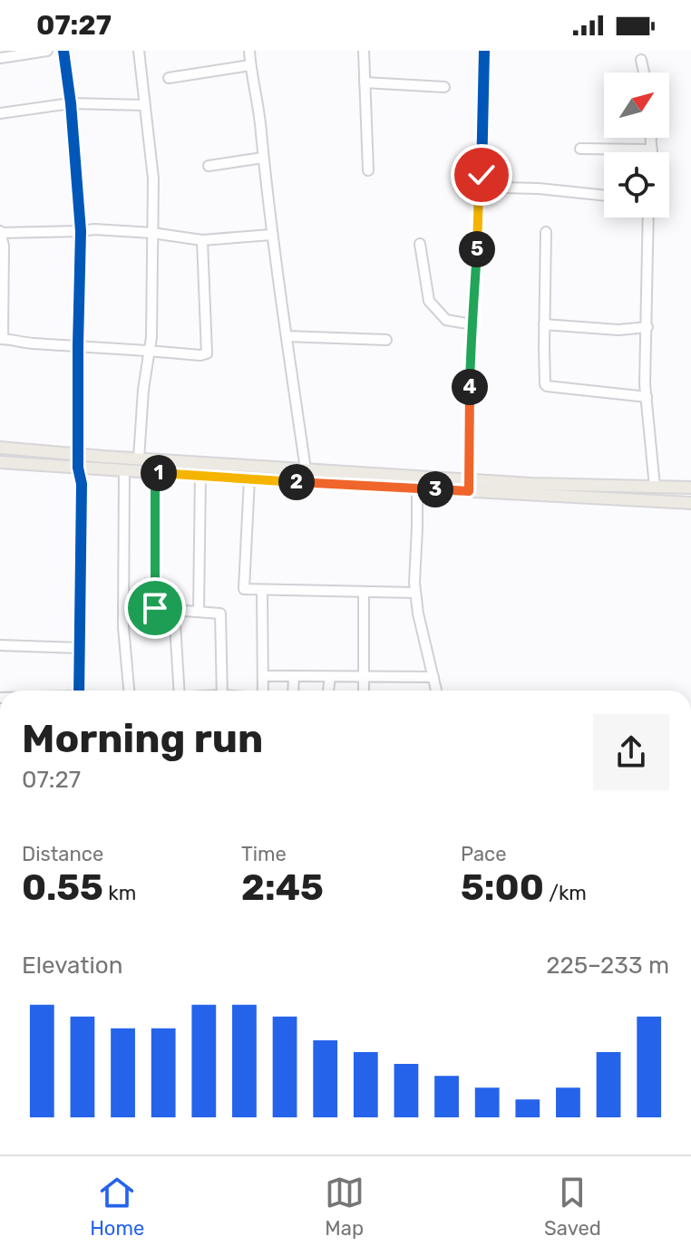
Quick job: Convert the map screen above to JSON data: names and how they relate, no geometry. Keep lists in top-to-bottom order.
{
  "north": "top right",
  "page": {
    "status": "07:27",
    "pins": [
      "5",
      "4",
      "1",
      "2",
      "3"
    ],
    "heading": ["Morning run", "07:27"],
    "stats": [
      ["Distance", "0.55 km"],
      ["Time", "2:45"],
      ["Pace", "5:00 /km"]
    ],
    "chart": ["Elevation", "225–233 m"],
    "tabs": ["Home", "Map", "Saved"]
  }
}
